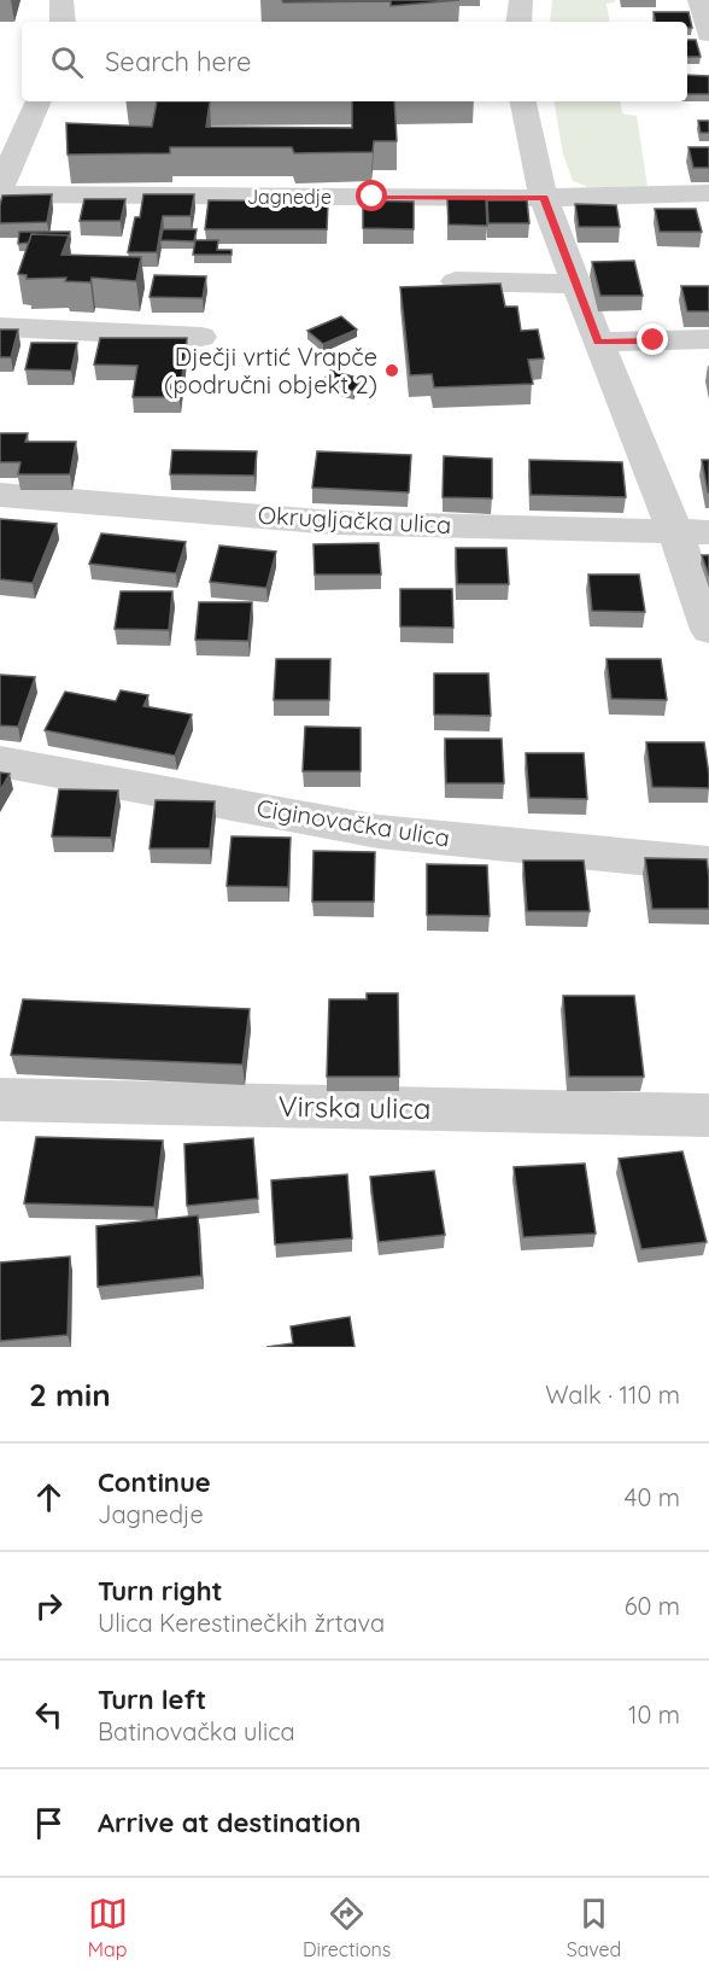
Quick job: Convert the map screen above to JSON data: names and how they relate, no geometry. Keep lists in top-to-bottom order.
{
  "streets": {
    "street": [
      "Jagnedje",
      "Okrugljačka ulica",
      "Ciginovačka ulica",
      "Virska ulica"
    ]
  },
  "places": ["Dječji vrtić Vrapče (područni objekt 2)"],
  "page": {
    "search": "Search here",
    "heading": ["2 min", "Walk · 110 m"],
    "list": [
      ["Continue", "Jagnedje", "40 m"],
      ["Turn right", "Ulica Kerestinečkih žrtava", "60 m"],
      ["Turn left", "Batinovačka ulica", "10 m"],
      "Arrive at destination"
    ],
    "nav": ["Map", "Directions", "Saved"]
  }
}
